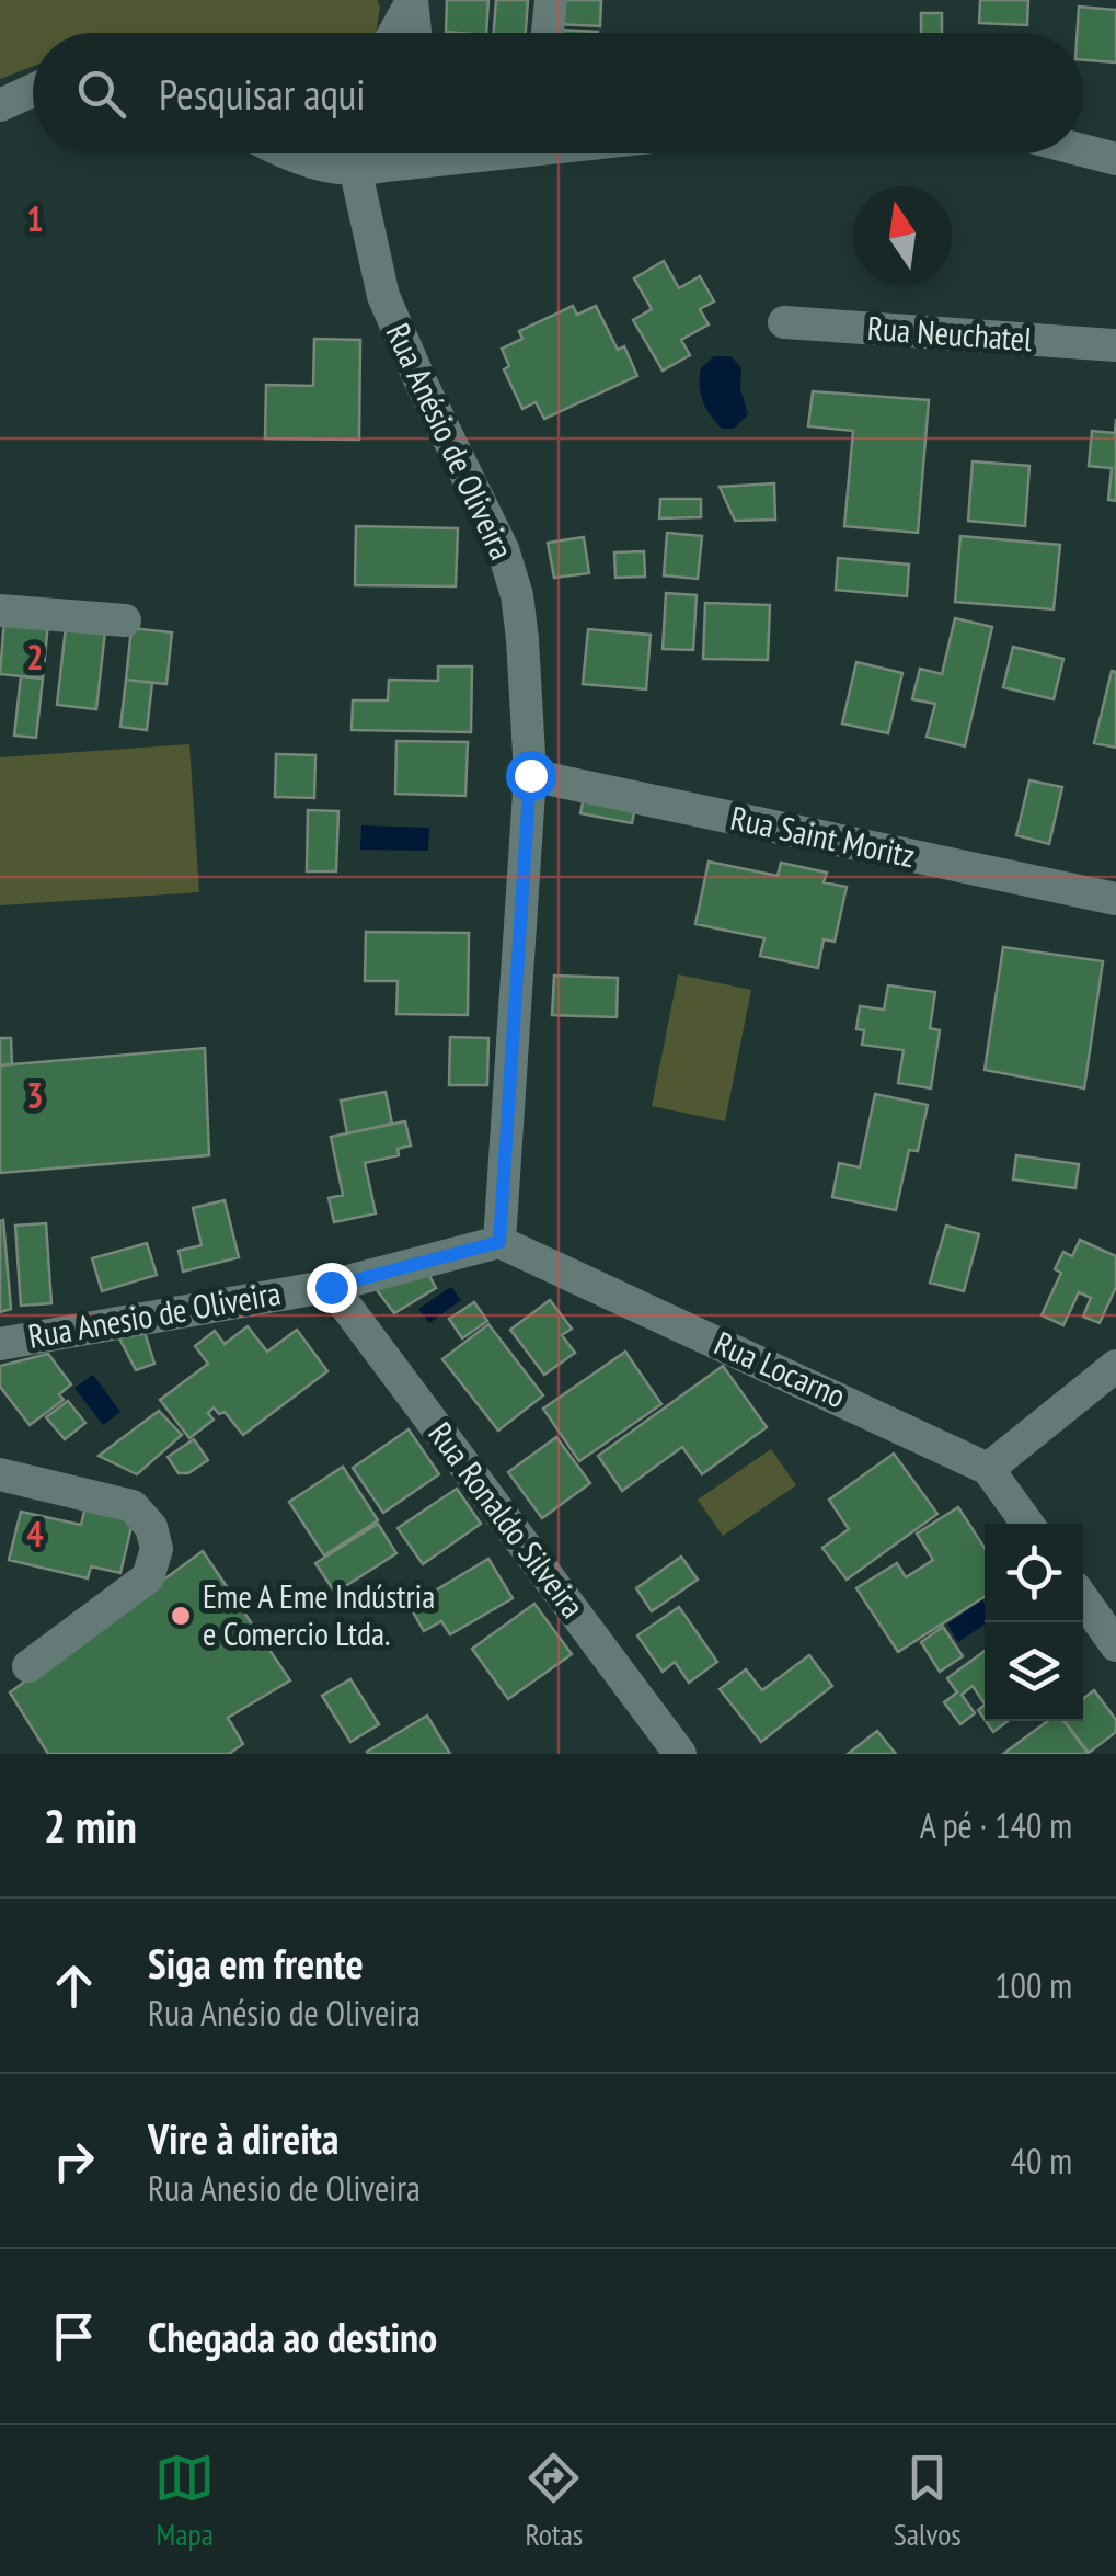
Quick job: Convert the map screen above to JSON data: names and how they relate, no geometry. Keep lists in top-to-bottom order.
{
  "streets": {
    "street": [
      "Rua Neuchatel",
      "Rua Anésio de Oliveira",
      "Rua Saint Moritz",
      "Rua Anesio de Oliveira",
      "Rua Locarno",
      "Rua Ronaldo Silveira"
    ]
  },
  "crossings": [
    ["Rua Anésio de Oliveira", "Rua Saint Moritz"],
    ["Rua Anésio de Oliveira", "Rua Anesio de Oliveira"],
    ["Rua Anésio de Oliveira", "Rua Locarno"],
    ["Rua Anesio de Oliveira", "Rua Locarno"],
    ["Rua Anesio de Oliveira", "Rua Ronaldo Silveira"]
  ],
  "places": ["Eme A Eme Indústria e Comercio Ltda."],
  "north": "top",
  "page": {
    "search": "Pesquisar aqui",
    "heading": ["2 min", "A pé · 140 m"],
    "list": [
      ["Siga em frente", "Rua Anésio de Oliveira", "100 m"],
      ["Vire à direita", "Rua Anesio de Oliveira", "40 m"],
      "Chegada ao destino"
    ],
    "nav": ["Mapa", "Rotas", "Salvos"]
  },
  "grid": {
    "rows": [
      "1",
      "2",
      "3",
      "4"
    ]
  }
}
